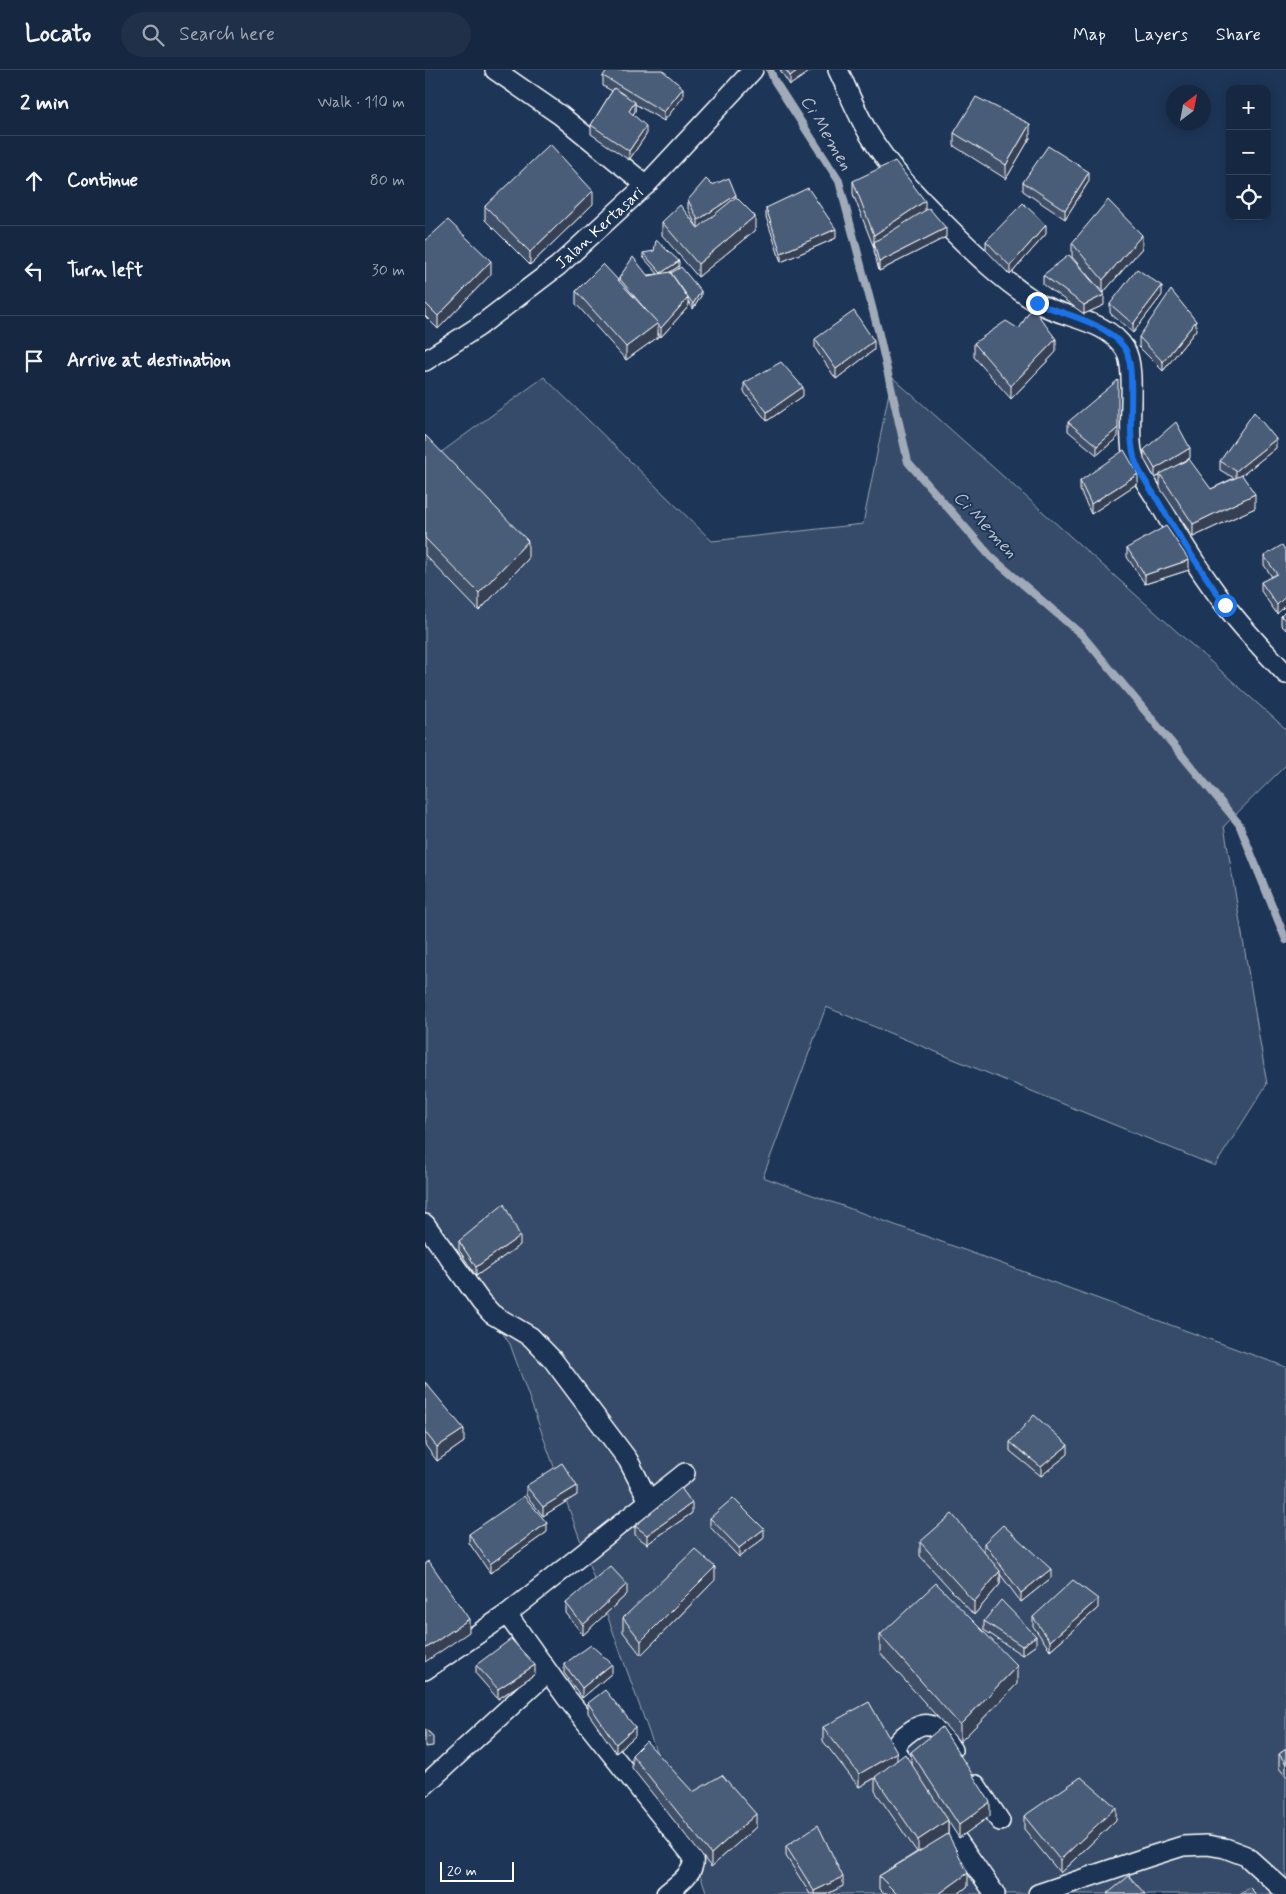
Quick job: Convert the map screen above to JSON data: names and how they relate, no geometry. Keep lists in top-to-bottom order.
{
  "streets": {
    "street": ["Jalan Kertasari"]
  },
  "water": ["Ci Memen"],
  "scale_bar": "20 m",
  "north": "top right",
  "page": {
    "header": "Locato",
    "search": "Search here",
    "nav": ["Map", "Layers", "Share"],
    "heading": ["2 min", "Walk · 110 m"],
    "map_buttons": ["+", "−"],
    "list": [
      ["Continue", "80 m"],
      ["Turn left", "30 m"],
      "Arrive at destination"
    ],
    "scale": "20 m"
  }
}
